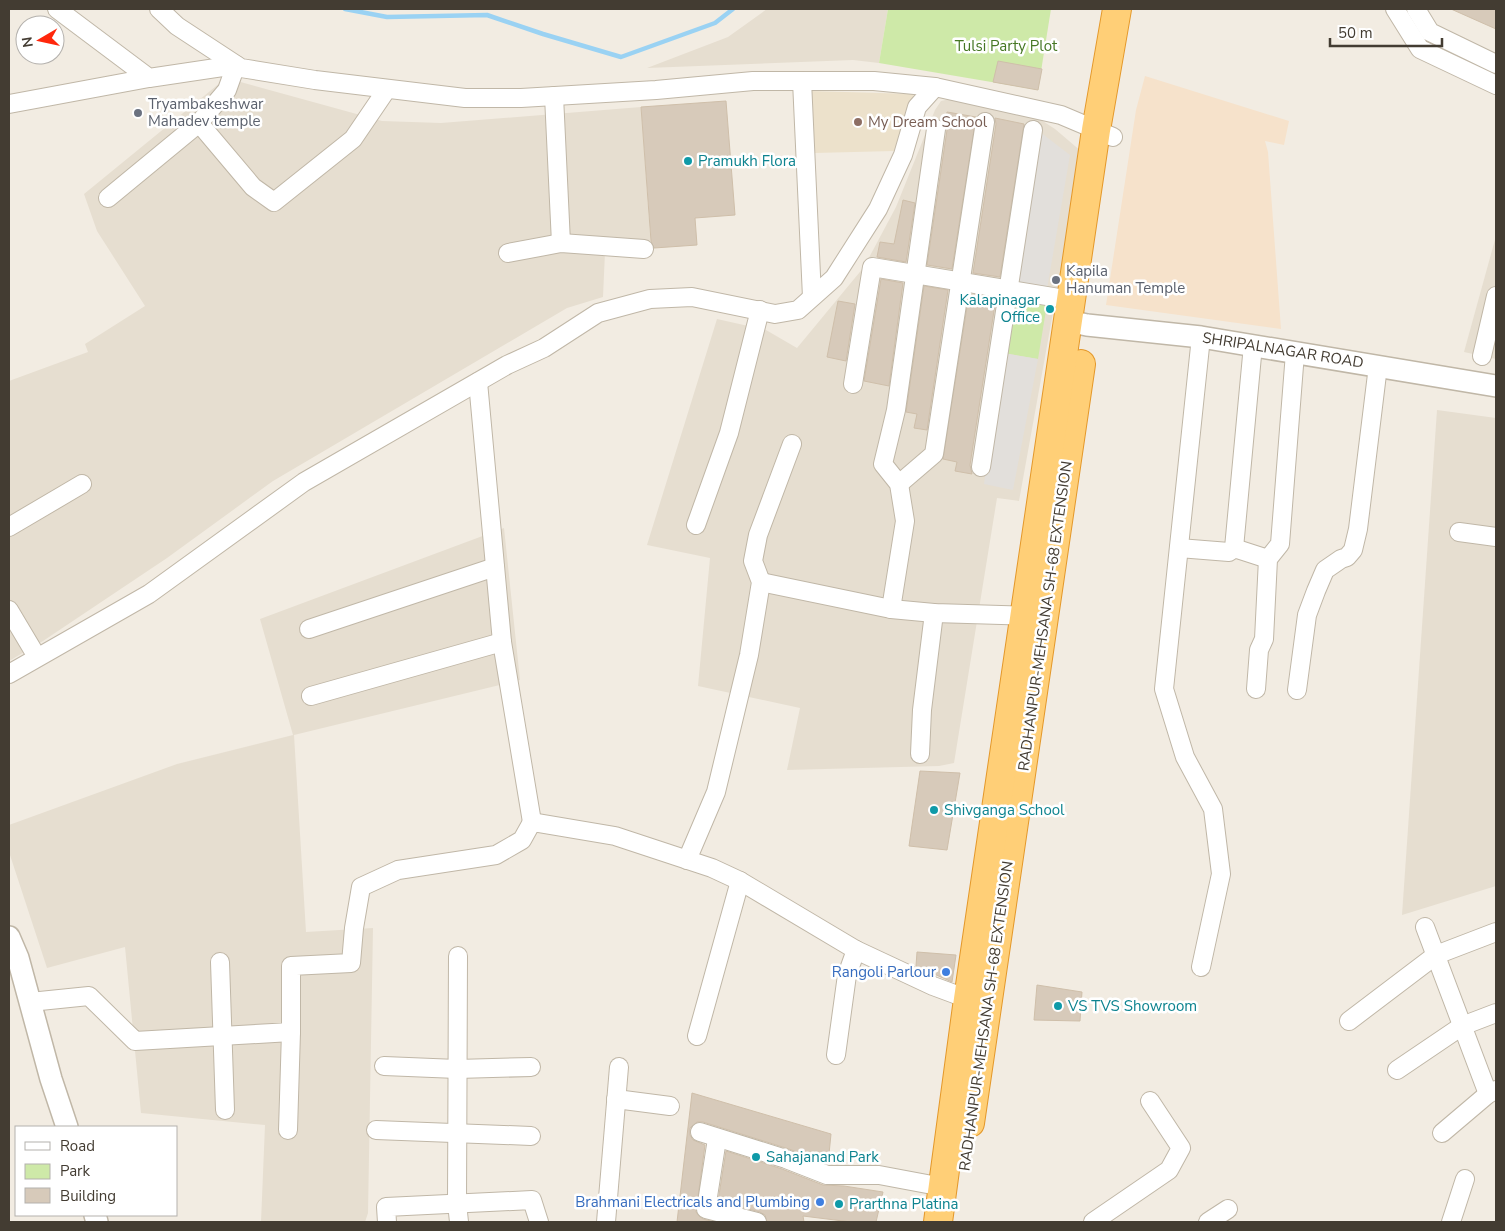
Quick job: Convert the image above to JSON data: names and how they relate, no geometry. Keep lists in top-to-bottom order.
{
  "streets": {
    "highway": ["RADHANPUR-MEHSANA SH-68 EXTENSION"],
    "street": ["SHRIPALNAGAR ROAD"]
  },
  "crossings": [
    ["SHRIPALNAGAR ROAD", "RADHANPUR-MEHSANA SH-68 EXTENSION"]
  ],
  "parks": ["Tulsi Party Plot"],
  "places": [
    "Tryambakeshwar Mahadev temple",
    "My Dream School",
    "Pramukh Flora",
    "Kapila Hanuman Temple",
    "Kalapinagar Office",
    "Shivganga School",
    "Rangoli Parlour",
    "VS TVS Showroom",
    "Sahajanand Park",
    "Brahmani Electricals and Plumbing",
    "Prarthna Platina"
  ],
  "legend": ["Road", "Park", "Building"],
  "scale_bar": "50 m",
  "north": "left"
}
